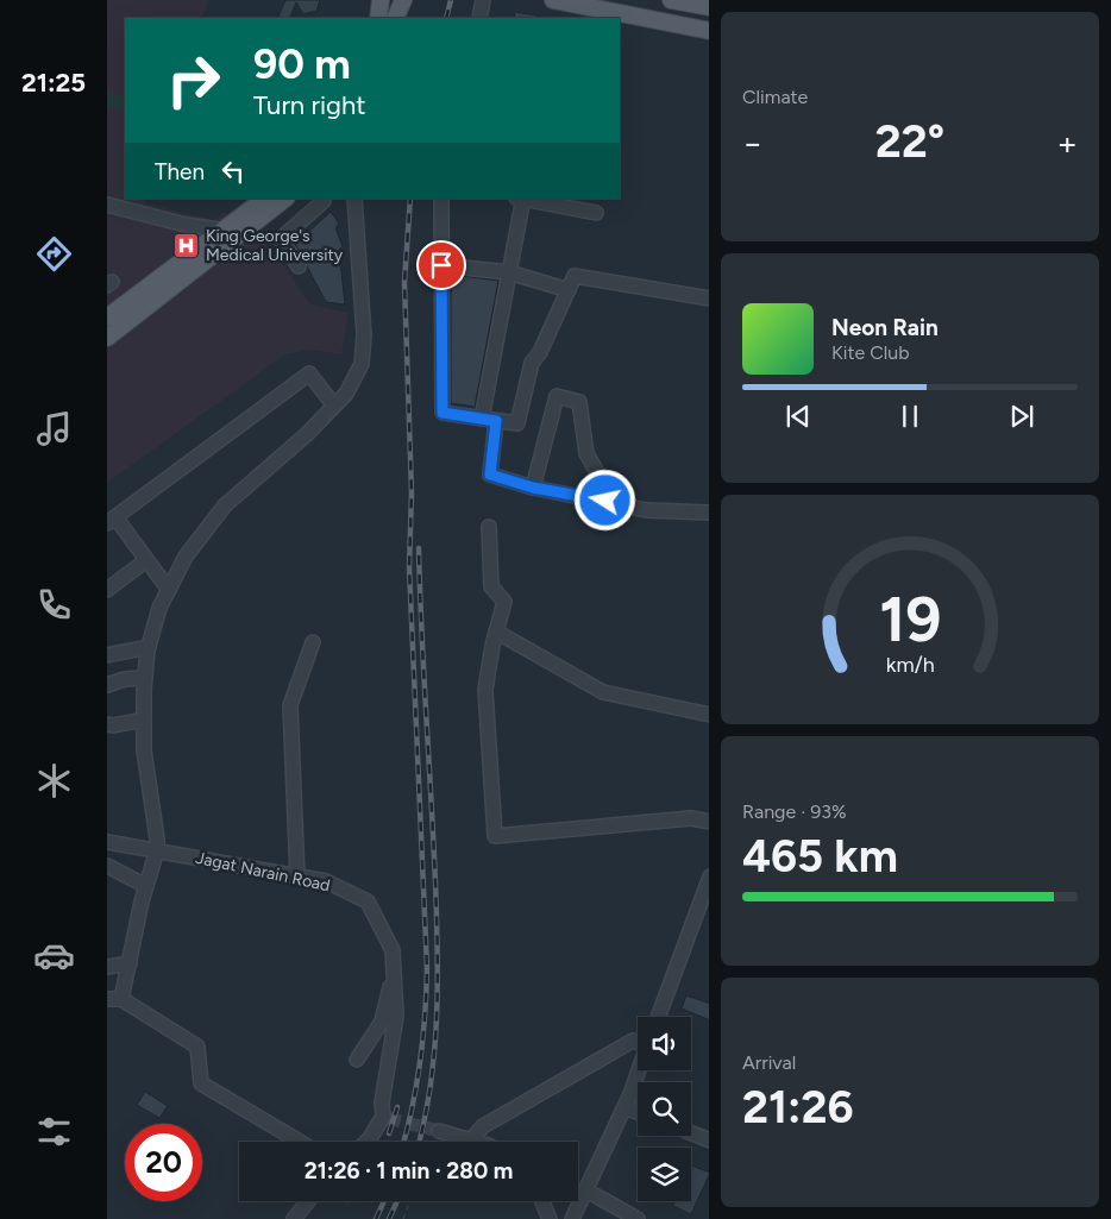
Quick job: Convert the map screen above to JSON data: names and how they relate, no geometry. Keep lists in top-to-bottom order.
{
  "streets": {
    "street": ["Jagat Narain Road"]
  },
  "places": {
    "hospital": ["King George's Medical University"]
  },
  "page": {
    "tabs": "21:25",
    "tile": [
      "Climate",
      ["Range · 93%", "465 km"],
      ["Arrival", "21:26"]
    ],
    "turn": ["90 m", "Turn right"],
    "heat": ["−", "22°", "+"],
    "then": "Then",
    "song": ["Neon Rain", "Kite Club"],
    "limit": "20",
    "trip": "21:26 · 1 min · 280 m",
    "gauge": ["19", "km/h"]
  }
}
